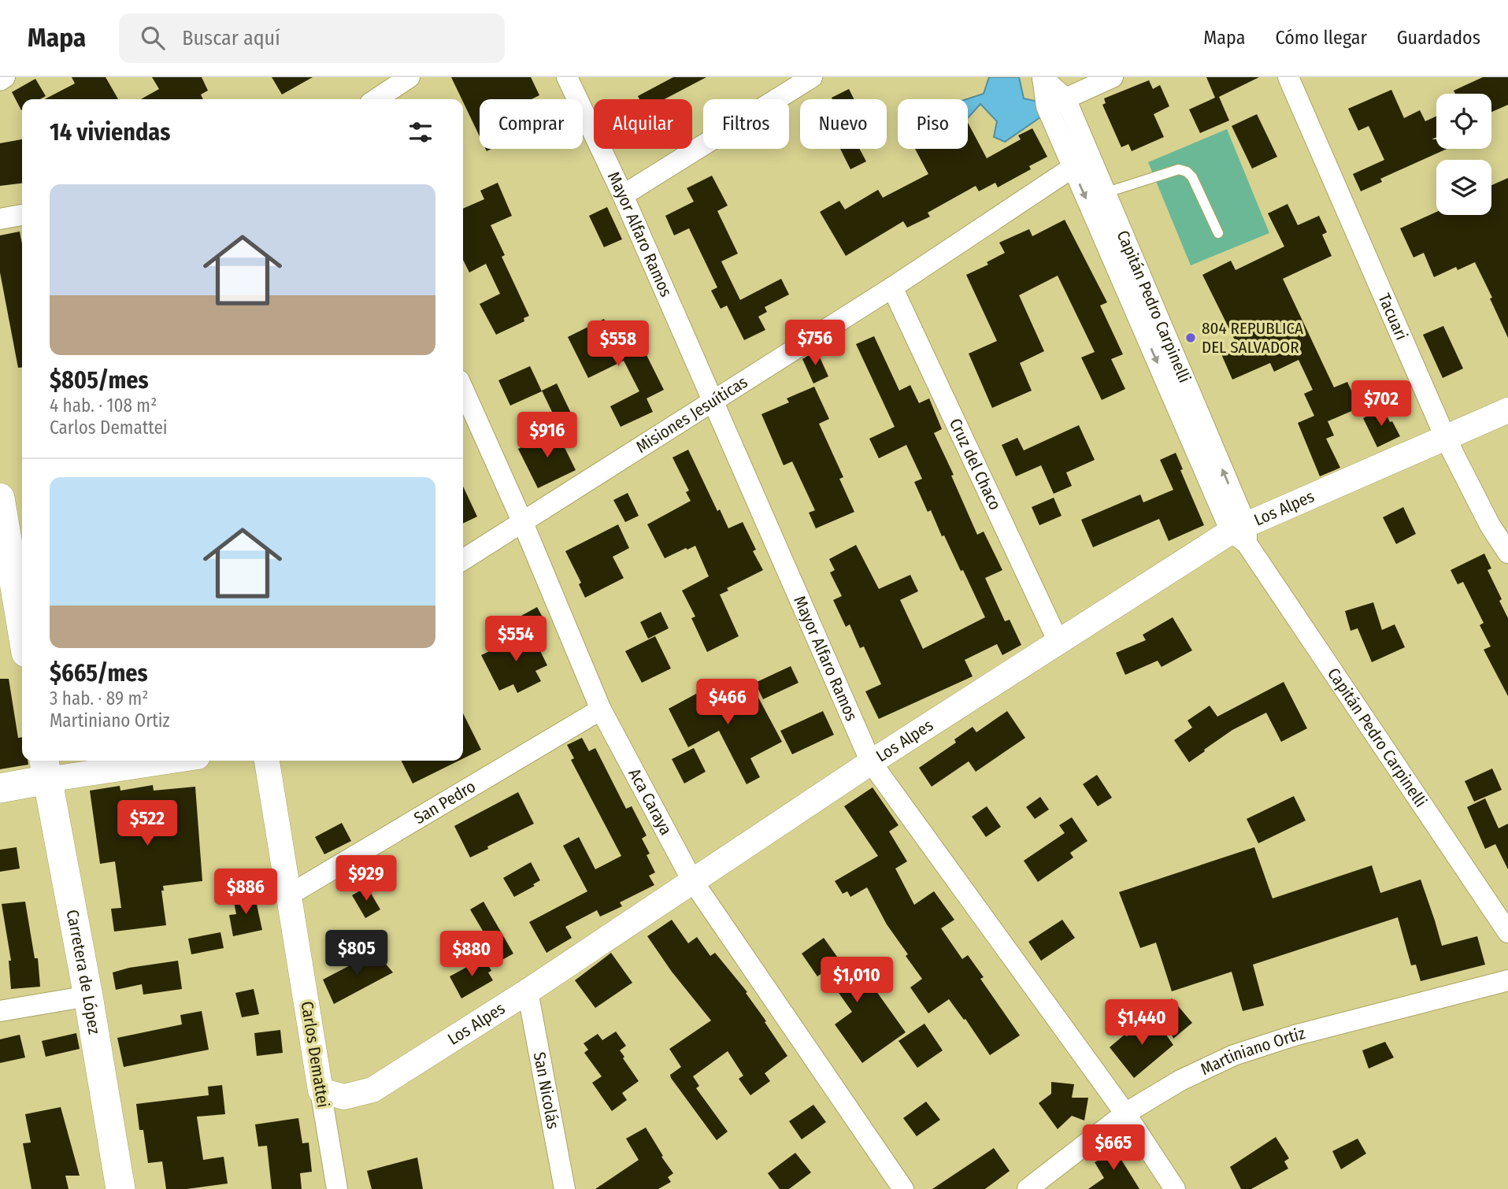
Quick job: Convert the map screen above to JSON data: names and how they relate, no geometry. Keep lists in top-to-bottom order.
{
  "streets": {
    "main road": ["Carretera de López"],
    "street": [
      "Mayor Alfaro Ramos",
      "Capitán Pedro Carpinelli",
      "Tacuari",
      "Misiones Jesuíticas",
      "Cruz del Chaco",
      "Los Alpes",
      "San Pedro",
      "Aca Caraya",
      "Martiniano Ortiz",
      "Carlos Demattei",
      "San Nicolás"
    ]
  },
  "crossings": [
    ["Mayor Alfaro Ramos", "Misiones Jesuíticas"],
    ["Mayor Alfaro Ramos", "Los Alpes"],
    ["Mayor Alfaro Ramos", "Martiniano Ortiz"],
    ["Capitán Pedro Carpinelli", "Misiones Jesuíticas"],
    ["Capitán Pedro Carpinelli", "Los Alpes"],
    ["Tacuari", "Los Alpes"],
    ["Misiones Jesuíticas", "Cruz del Chaco"],
    ["Misiones Jesuíticas", "Aca Caraya"],
    ["Cruz del Chaco", "Los Alpes"],
    ["Los Alpes", "Aca Caraya"],
    ["Los Alpes", "Carlos Demattei"],
    ["Los Alpes", "San Nicolás"],
    ["San Pedro", "Aca Caraya"],
    ["San Pedro", "Carlos Demattei"]
  ],
  "places": ["804 REPUBLICA DEL SALVADOR"],
  "page": {
    "header": "Mapa",
    "search": "Buscar aquí",
    "nav": ["Mapa", "Cómo llegar", "Guardados"],
    "chip": [
      "Comprar",
      "Alquilar",
      "Filtros",
      "Nuevo",
      "Piso"
    ],
    "heading": "14 viviendas",
    "list": [
      {
        "name": "$805/mes",
        "note": "4 hab. · 108 m² · Carlos Demattei"
      },
      {
        "name": "$665/mes",
        "note": "3 hab. · 89 m² · Martiniano Ortiz"
      }
    ],
    "price": [
      "$756",
      "$558",
      "$702",
      "$916",
      "$554",
      "$466",
      "$522",
      "$929",
      "$886",
      "$805",
      "$880",
      "$1,010",
      "$1,440",
      "$665"
    ]
  }
}
